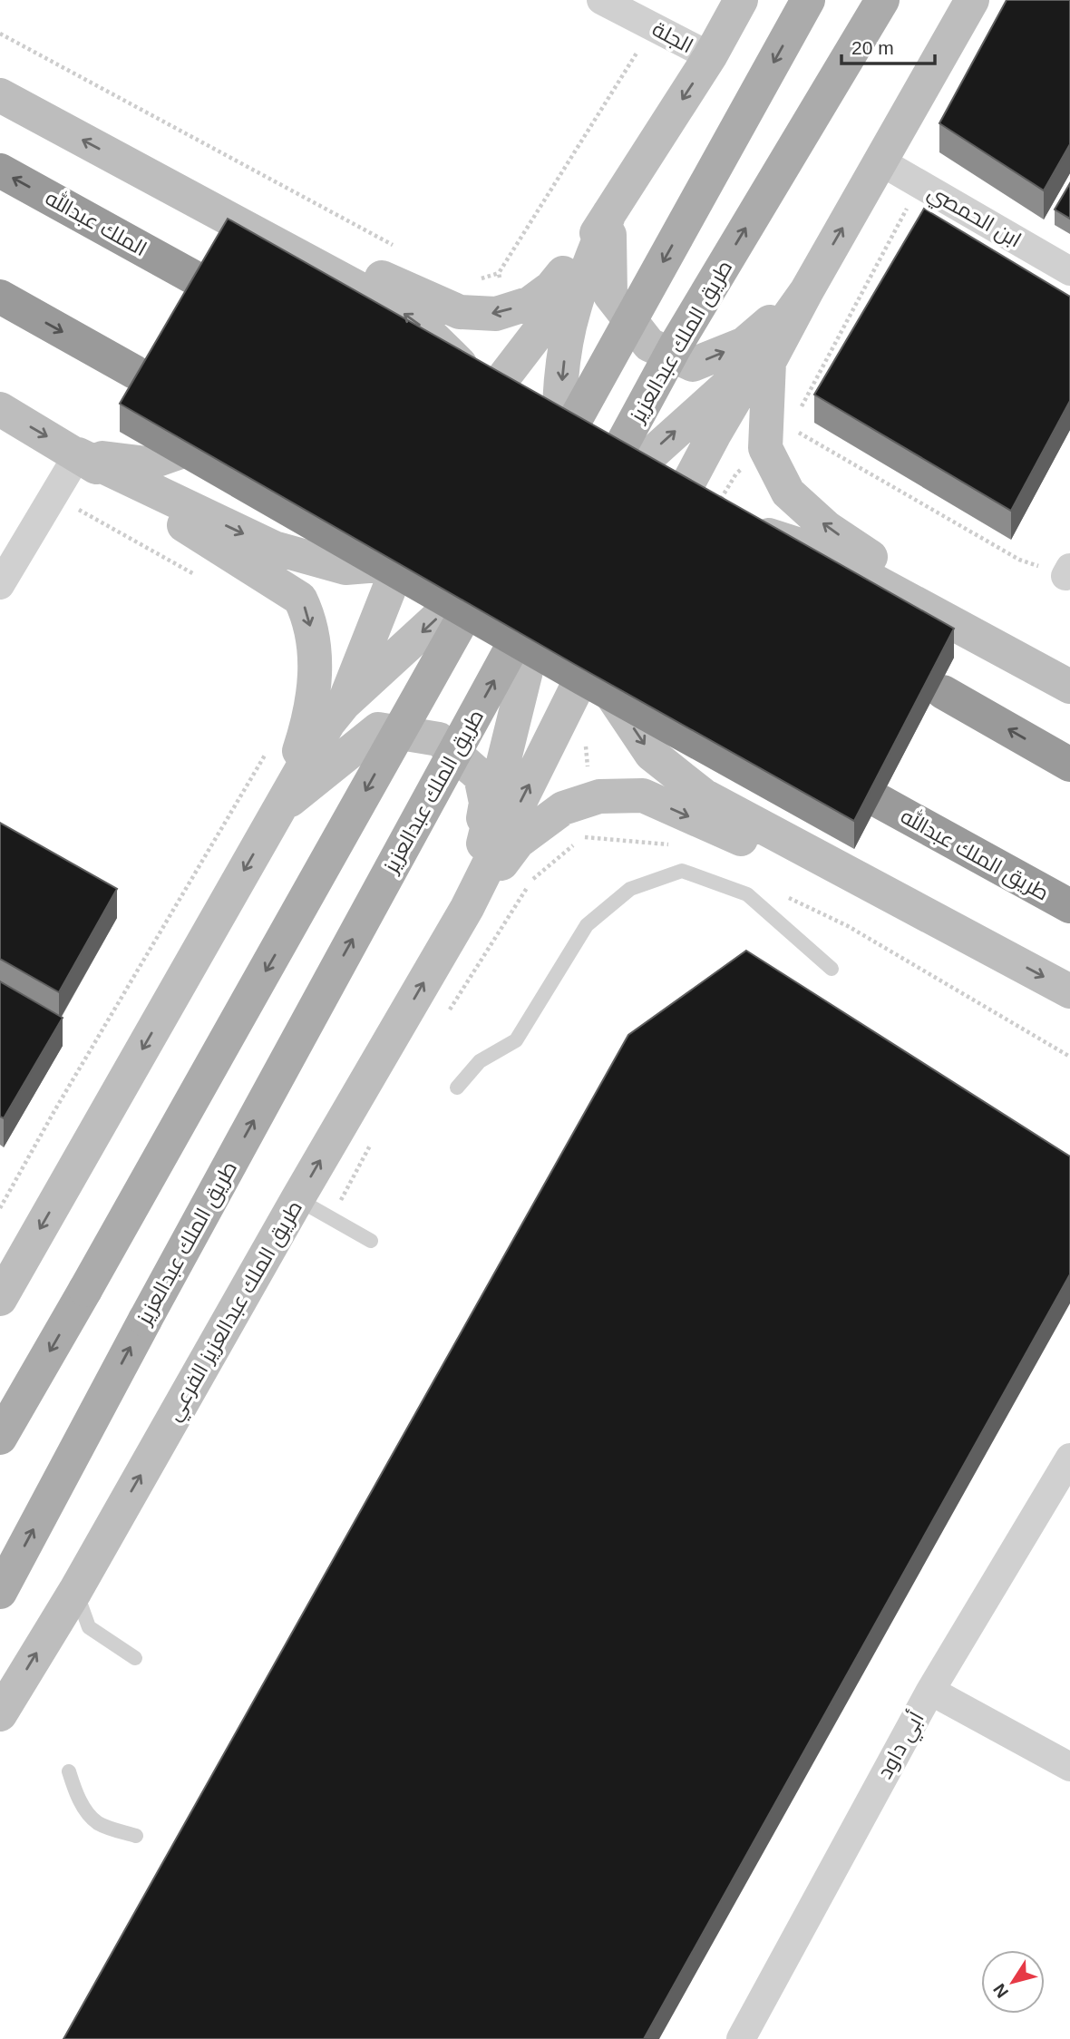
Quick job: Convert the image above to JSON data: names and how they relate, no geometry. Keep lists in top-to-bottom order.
{
  "streets": {
    "highway": ["الملك عبدالله", "طريق الملك عبدالله"],
    "main road": ["طريق الملك عبدالعزيز", "طريق الملك عبدالعزيز الفرعي"],
    "street": ["الجلة", "ابن الحمصي", "أبي داود"]
  },
  "crossings": [
    ["طريق الملك عبدالعزيز", "طريق الملك عبدالعزيز الفرعي"]
  ],
  "scale_bar": "20 m",
  "north": "bottom left"
}
